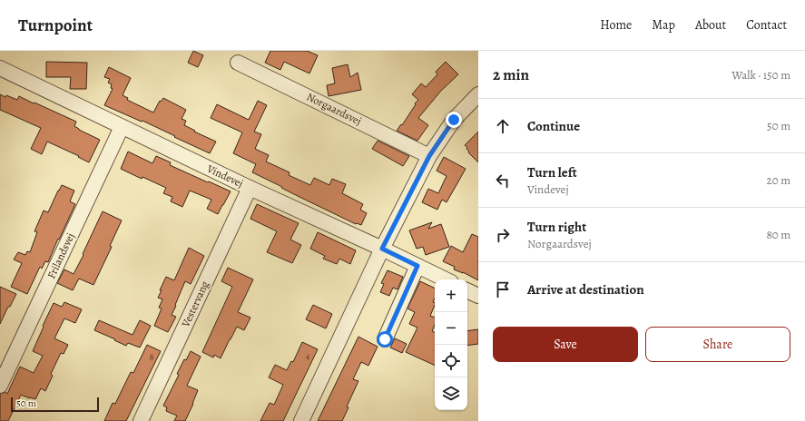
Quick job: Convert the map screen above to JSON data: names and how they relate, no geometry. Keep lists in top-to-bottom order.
{
  "streets": {
    "street": [
      "Norgaardsvej",
      "Vindevej",
      "Frilandsvej",
      "Vestervang"
    ]
  },
  "crossings": [
    ["Vindevej", "Frilandsvej"],
    ["Vindevej", "Vestervang"]
  ],
  "house_numbers": ["4", "8"],
  "scale_bar": "50 m",
  "page": {
    "header": "Turnpoint",
    "nav": [
      "Home",
      "Map",
      "About",
      "Contact"
    ],
    "heading": ["2 min", "Walk · 150 m"],
    "list": [
      ["Continue", "50 m"],
      ["Turn left", "Vindevej", "20 m"],
      ["Turn right", "Norgaardsvej", "80 m"],
      "Arrive at destination"
    ],
    "map_buttons": ["+", "−"],
    "buttons": ["Save", "Share"],
    "scale": "50 m"
  }
}
